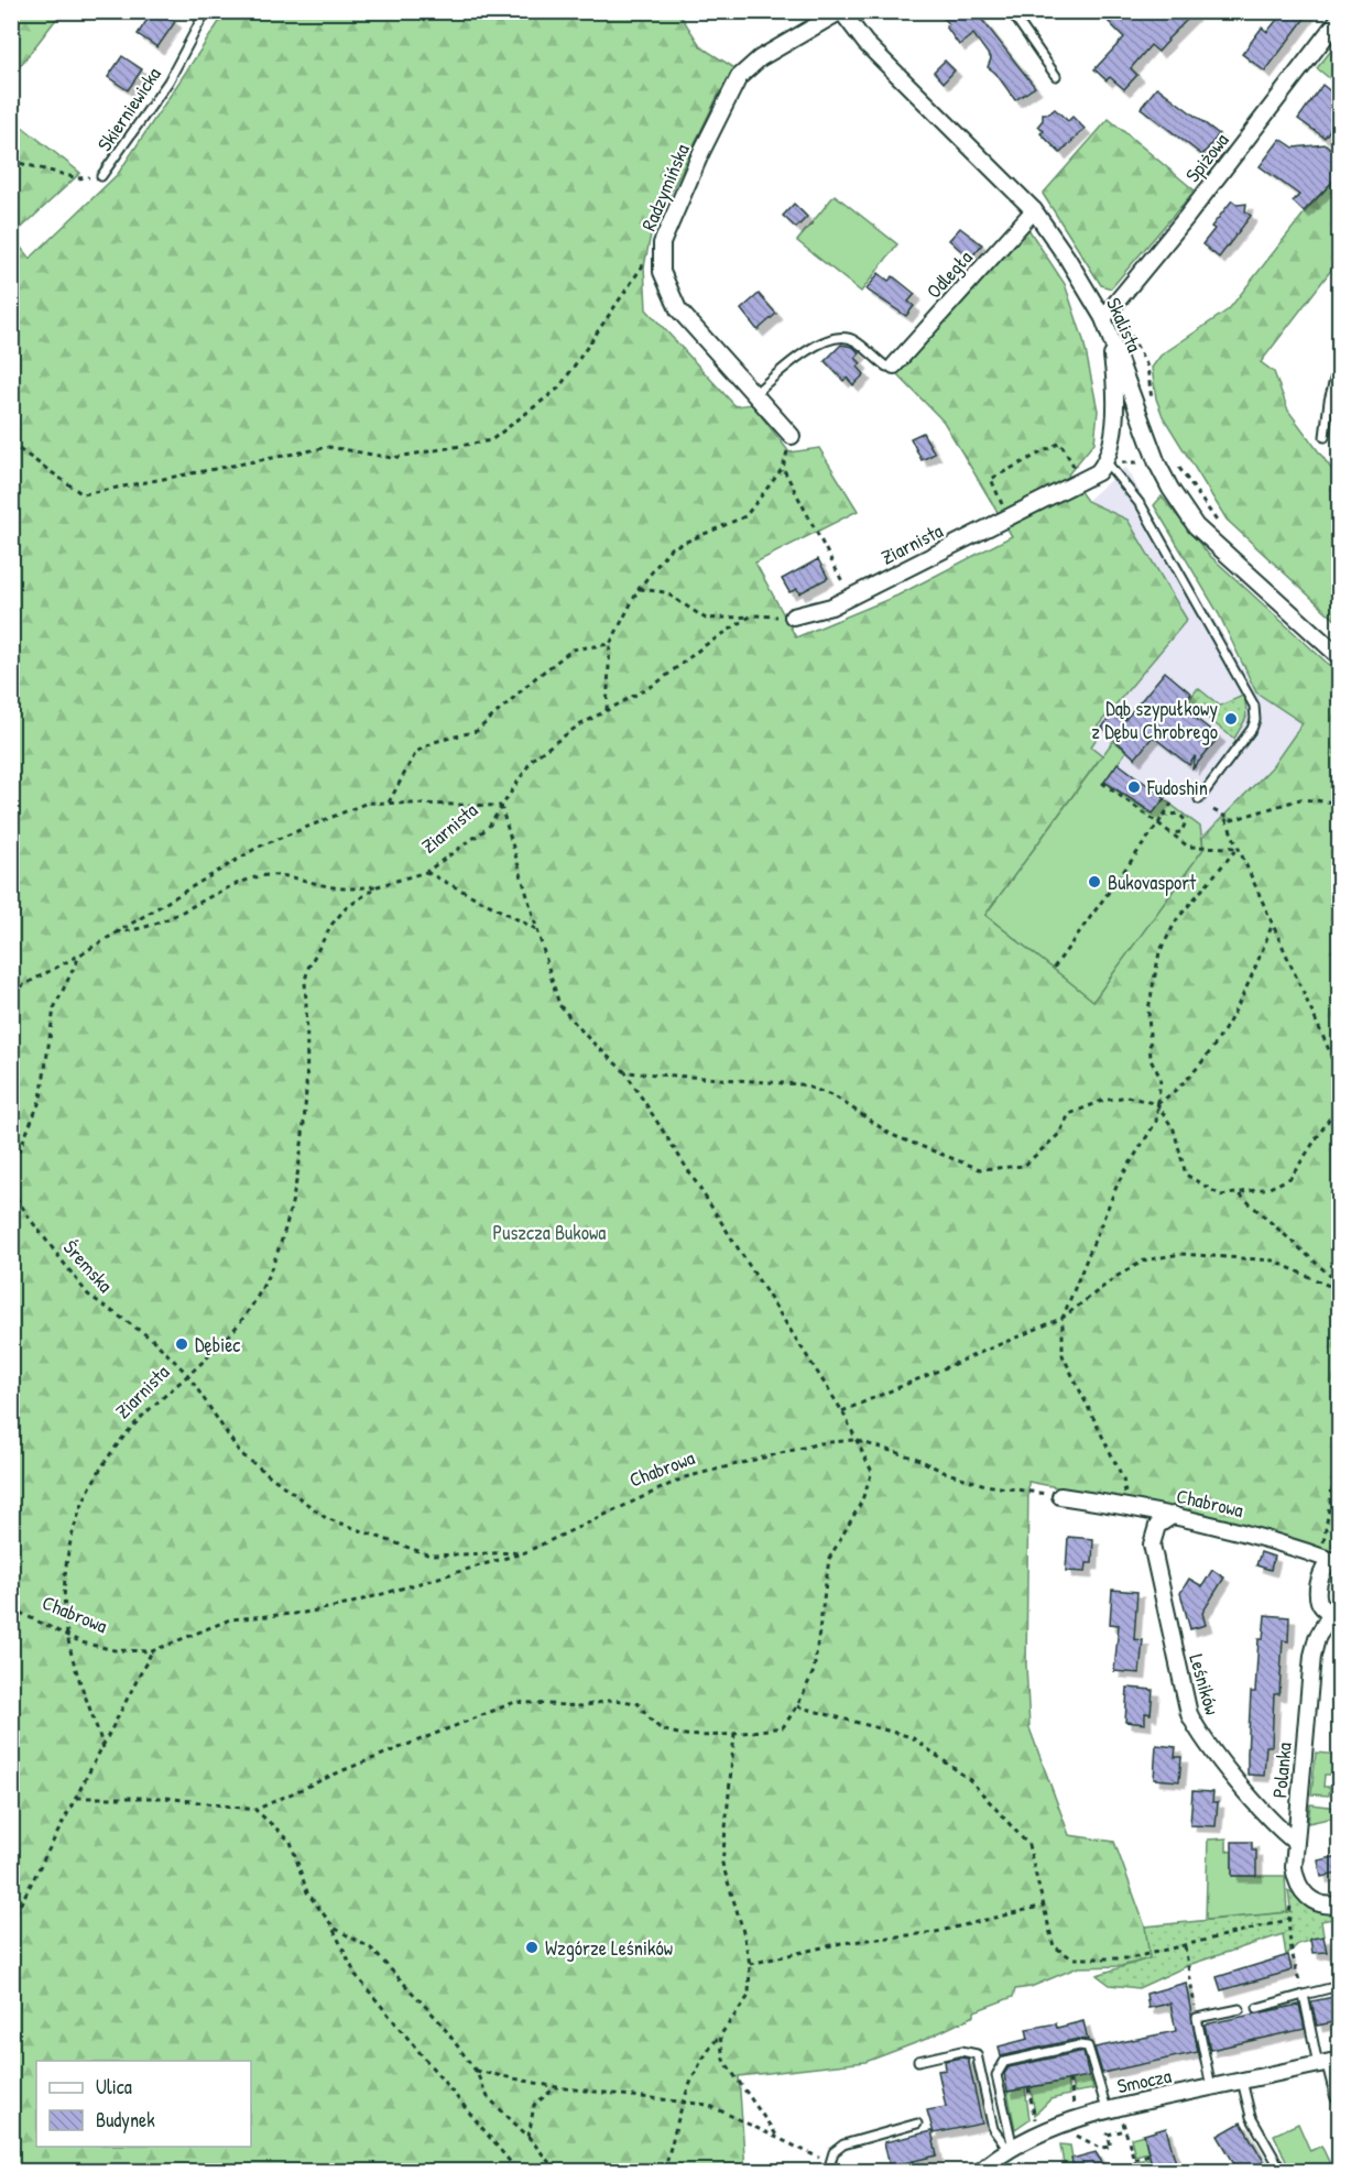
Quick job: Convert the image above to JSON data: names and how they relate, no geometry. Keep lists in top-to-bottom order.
{
  "streets": {
    "street": [
      "Spiżowa",
      "Radzymińska",
      "Odległa",
      "Skalista",
      "Ziarnista",
      "Chabrowa",
      "Leśników",
      "Polanka",
      "Smocza"
    ],
    "lane": ["Skierniewicka"],
    "path": ["Śremska"]
  },
  "crossings": [
    ["Spiżowa", "Skalista"],
    ["Radzymińska", "Skalista"],
    ["Odległa", "Skalista"],
    ["Ziarnista", "Śremska"],
    ["Ziarnista", "Chabrowa"],
    ["Śremska", "Chabrowa"],
    ["Chabrowa", "Leśników"],
    ["Chabrowa", "Polanka"],
    ["Leśników", "Polanka"]
  ],
  "parks": ["Puszcza Bukowa"],
  "places": [
    "Dąb szypułkowy z Dębu Chrobrego",
    "Fudoshin",
    "Bukovasport",
    "Dębiec",
    "Wzgórze Leśników"
  ],
  "legend": ["Ulica", "Budynek"]
}
